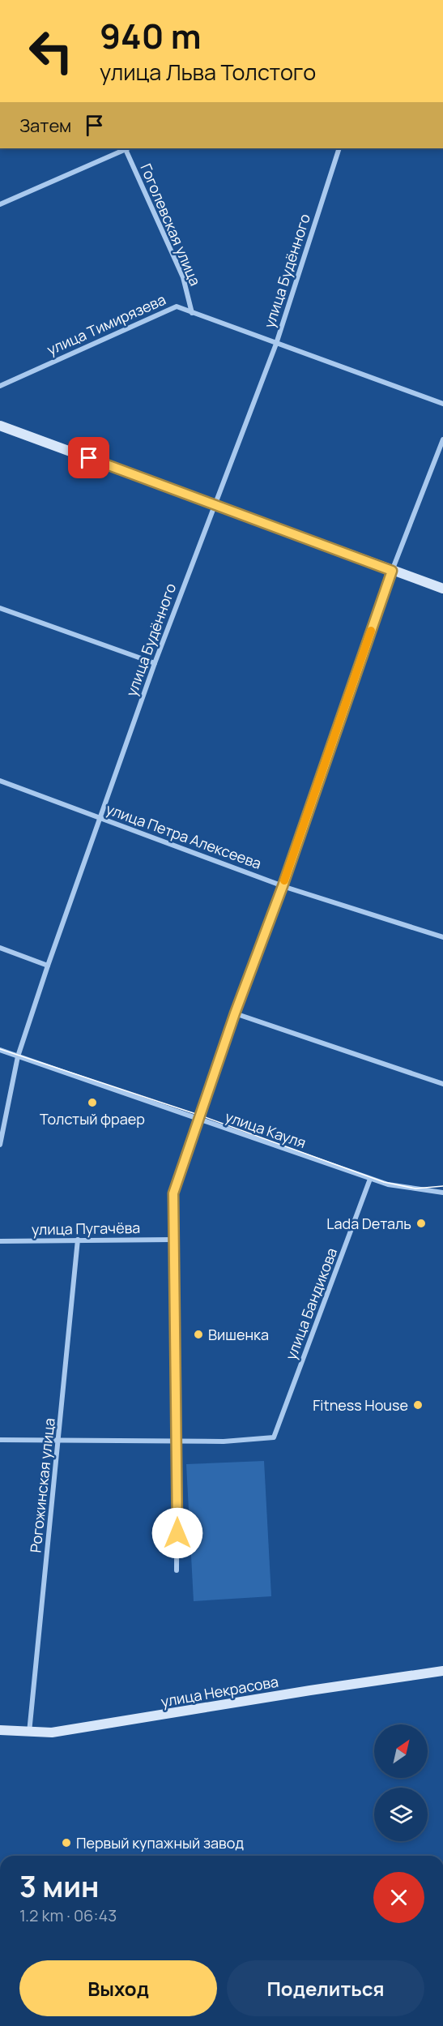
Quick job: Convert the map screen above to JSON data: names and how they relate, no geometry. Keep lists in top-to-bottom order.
{
  "streets": {
    "street": [
      "Гоголевская улица",
      "улица Будённого",
      "улица Тимирязева",
      "улица Петра Алексеева",
      "улица Кауля",
      "улица Пугачёва",
      "улица Бандикова",
      "Рогожинская улица",
      "улица Некрасова"
    ]
  },
  "crossings": [
    ["Гоголевская улица", "улица Тимирязева"],
    ["улица Будённого", "улица Тимирязева"],
    ["улица Будённого", "улица Петра Алексеева"],
    ["улица Будённого", "улица Кауля"],
    ["улица Кауля", "улица Бандикова"],
    ["улица Пугачёва", "Рогожинская улица"],
    ["Рогожинская улица", "улица Некрасова"]
  ],
  "places": [
    "Толстый фраер",
    "Lada Dеталь",
    "Вишенка",
    "Fitness House",
    "Первый купажный завод"
  ],
  "north": "top right",
  "page": {
    "turn": ["940 m", "улица Льва Толстого"],
    "then": "Затем",
    "heading": ["3 мин", "1.2 km · 06:43"],
    "buttons": ["Выход", "Поделиться"]
  }
}
